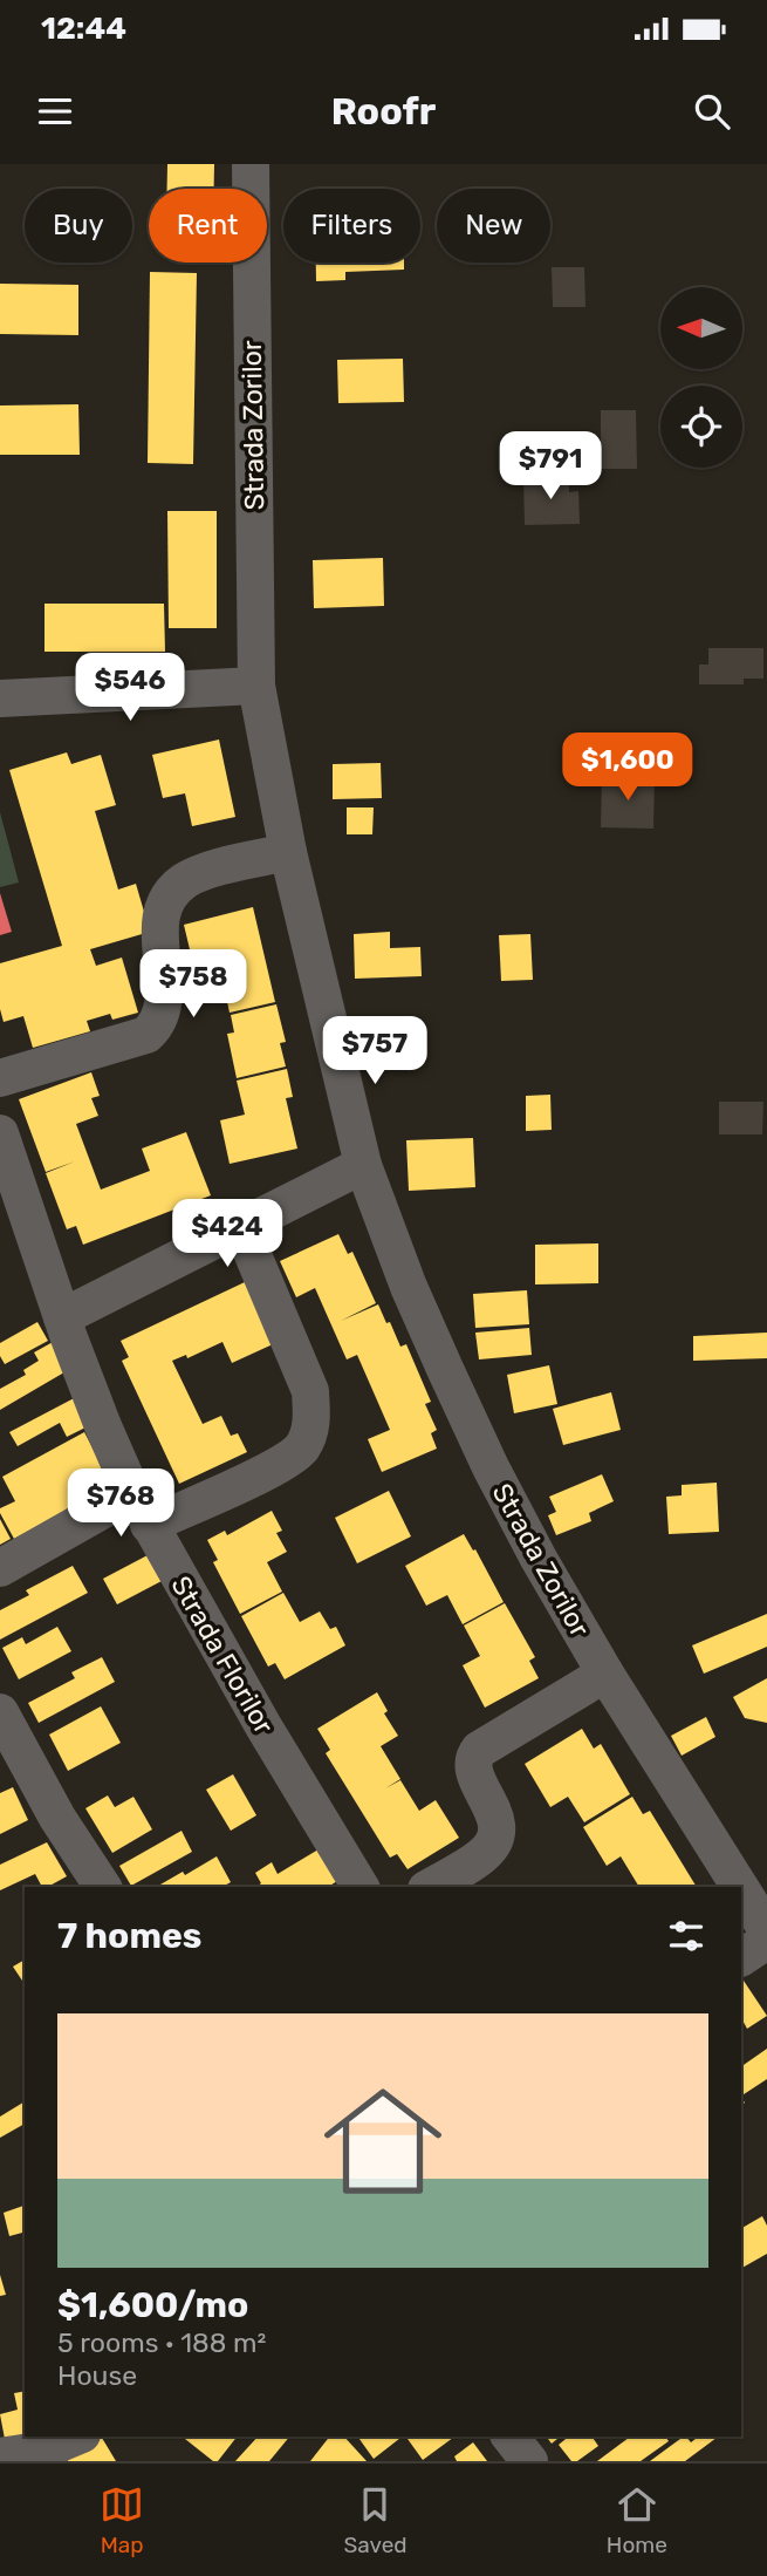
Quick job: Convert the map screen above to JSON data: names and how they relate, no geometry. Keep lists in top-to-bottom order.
{
  "streets": {
    "street": ["Strada Zorilor", "Strada Florilor"]
  },
  "north": "left",
  "page": {
    "status": "12:44",
    "header": "Roofr",
    "chip": [
      "Buy",
      "Rent",
      "Filters",
      "New"
    ],
    "price": [
      "$791",
      "$546",
      "$1,600",
      "$758",
      "$757",
      "$424",
      "$768"
    ],
    "heading": "7 homes",
    "list": [
      {
        "name": "$1,600/mo",
        "note": "5 rooms · 188 m² · House"
      }
    ],
    "tabs": ["Map", "Saved", "Home"]
  }
}
